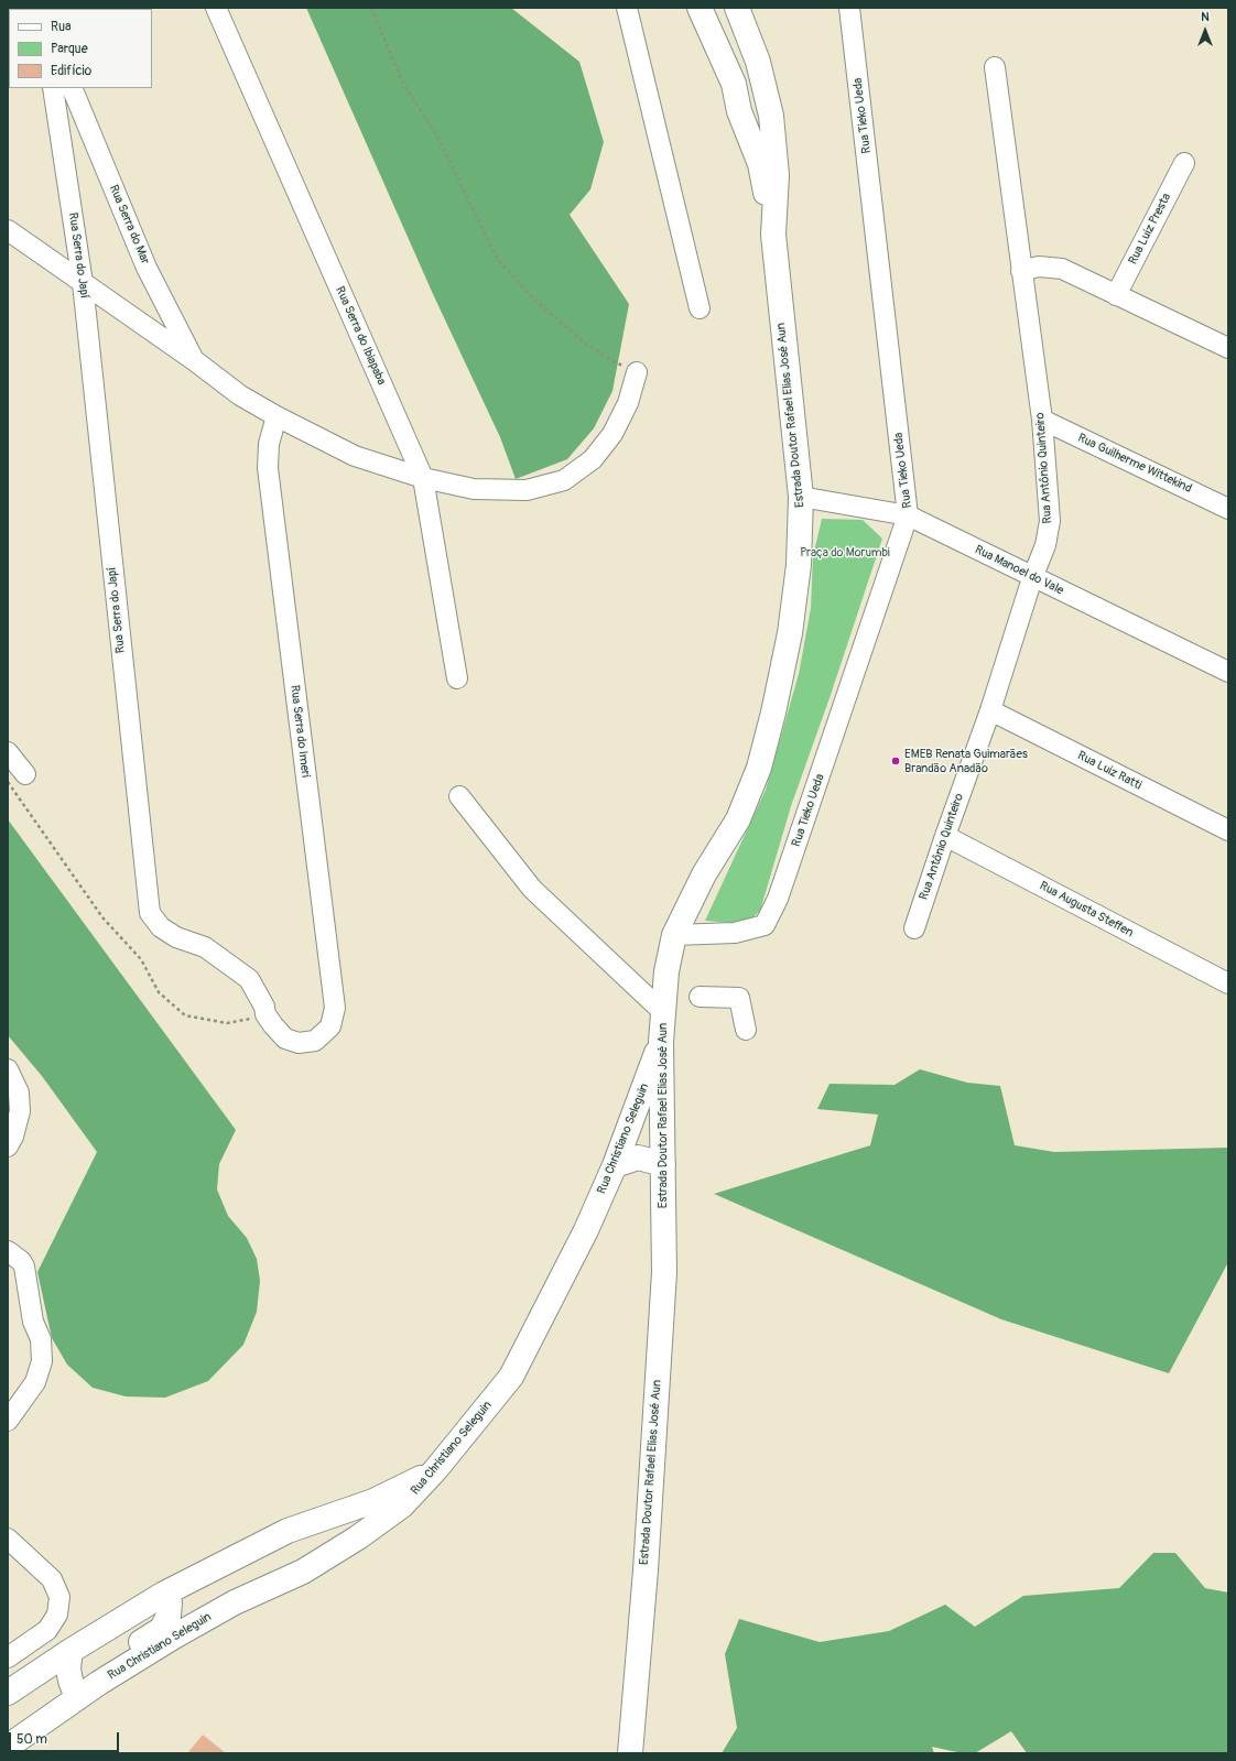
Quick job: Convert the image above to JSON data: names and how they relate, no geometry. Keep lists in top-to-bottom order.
{
  "streets": {
    "main road": ["Estrada Doutor Rafael Elias José Aun", "Rua Christiano Seleguin"],
    "street": [
      "Rua Tieko Ueda",
      "Rua Serra do Mar",
      "Rua Luiz Presta",
      "Rua Serra do Japí",
      "Rua Serra do Ibiapaba",
      "Rua Guilherme Wittekind",
      "Rua Antônio Quinteiro",
      "Rua Manoel do Vale",
      "Rua Serra do Imeri",
      "Rua Luiz Ratti",
      "Rua Augusta Steffen"
    ]
  },
  "crossings": [
    ["Rua Tieko Ueda", "Estrada Doutor Rafael Elias José Aun"],
    ["Rua Tieko Ueda", "Rua Manoel do Vale"],
    ["Rua Serra do Japí", "Rua Serra do Imeri"],
    ["Estrada Doutor Rafael Elias José Aun", "Rua Manoel do Vale"],
    ["Estrada Doutor Rafael Elias José Aun", "Rua Christiano Seleguin"],
    ["Rua Guilherme Wittekind", "Rua Antônio Quinteiro"],
    ["Rua Antônio Quinteiro", "Rua Manoel do Vale"],
    ["Rua Antônio Quinteiro", "Rua Luiz Ratti"],
    ["Rua Antônio Quinteiro", "Rua Augusta Steffen"]
  ],
  "parks": ["Praça do Morumbi"],
  "places": ["EMEB Renata Guimarães Brandão Anadão"],
  "legend": ["Rua", "Parque", "Edifício"],
  "scale_bar": "50 m",
  "north": "top"
}
